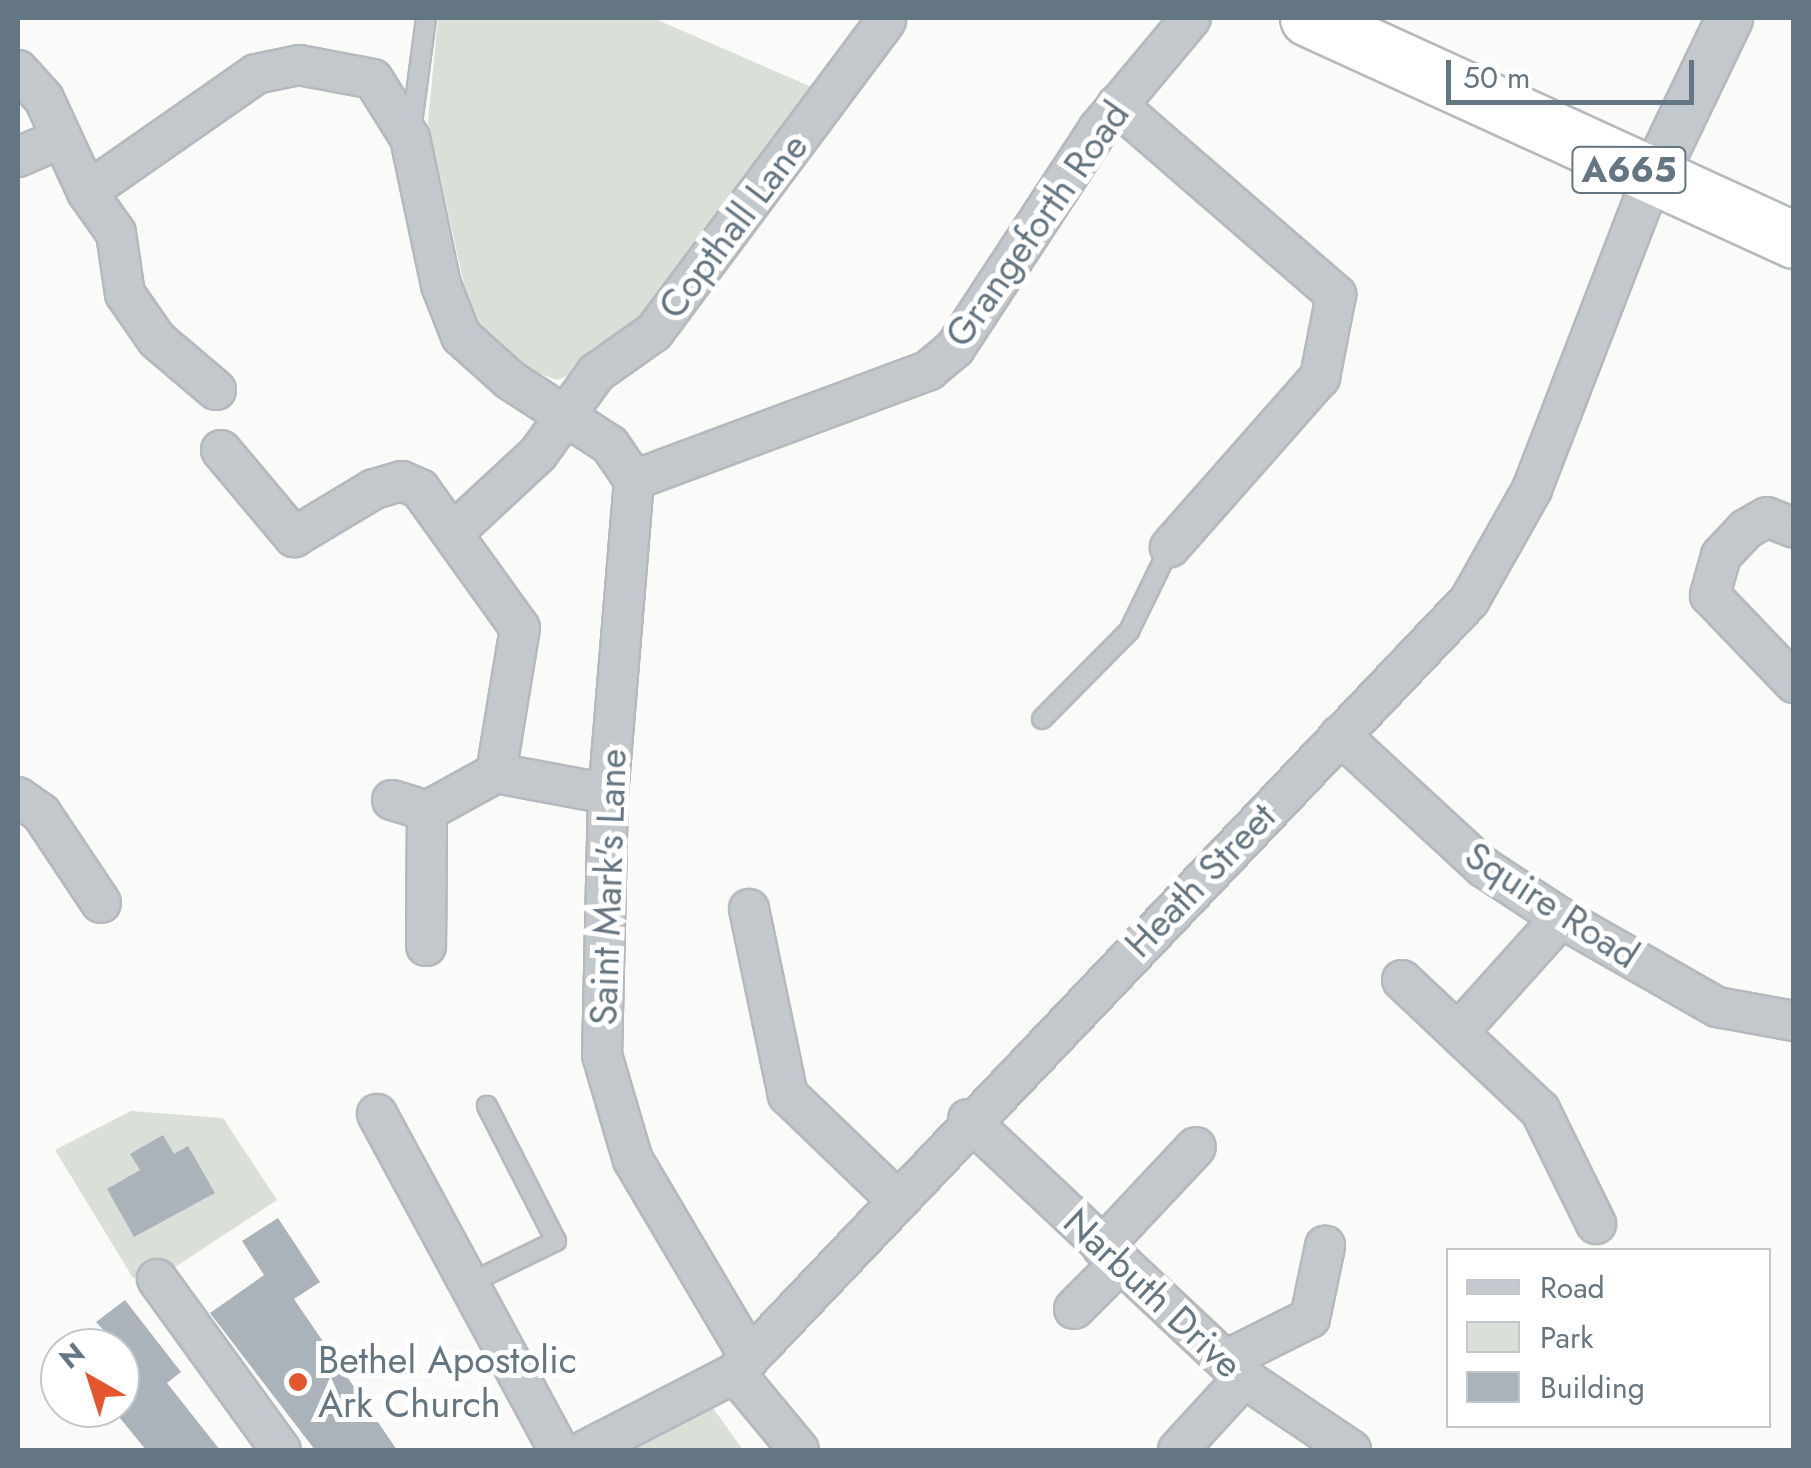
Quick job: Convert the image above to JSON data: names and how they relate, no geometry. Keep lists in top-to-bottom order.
{
  "streets": {
    "highway": ["A665"],
    "street": [
      "Grangeforth Road",
      "Copthall Lane",
      "Heath Street",
      "Saint Mark's Lane",
      "Squire Road",
      "Narbuth Drive"
    ]
  },
  "crossings": [
    ["A665", "Heath Street"],
    ["Grangeforth Road", "Saint Mark's Lane"],
    ["Heath Street", "Saint Mark's Lane"],
    ["Heath Street", "Squire Road"],
    ["Heath Street", "Narbuth Drive"]
  ],
  "places": ["Bethel Apostolic Ark Church"],
  "legend": ["Road", "Park", "Building"],
  "scale_bar": "50 m",
  "north": "top left"
}
